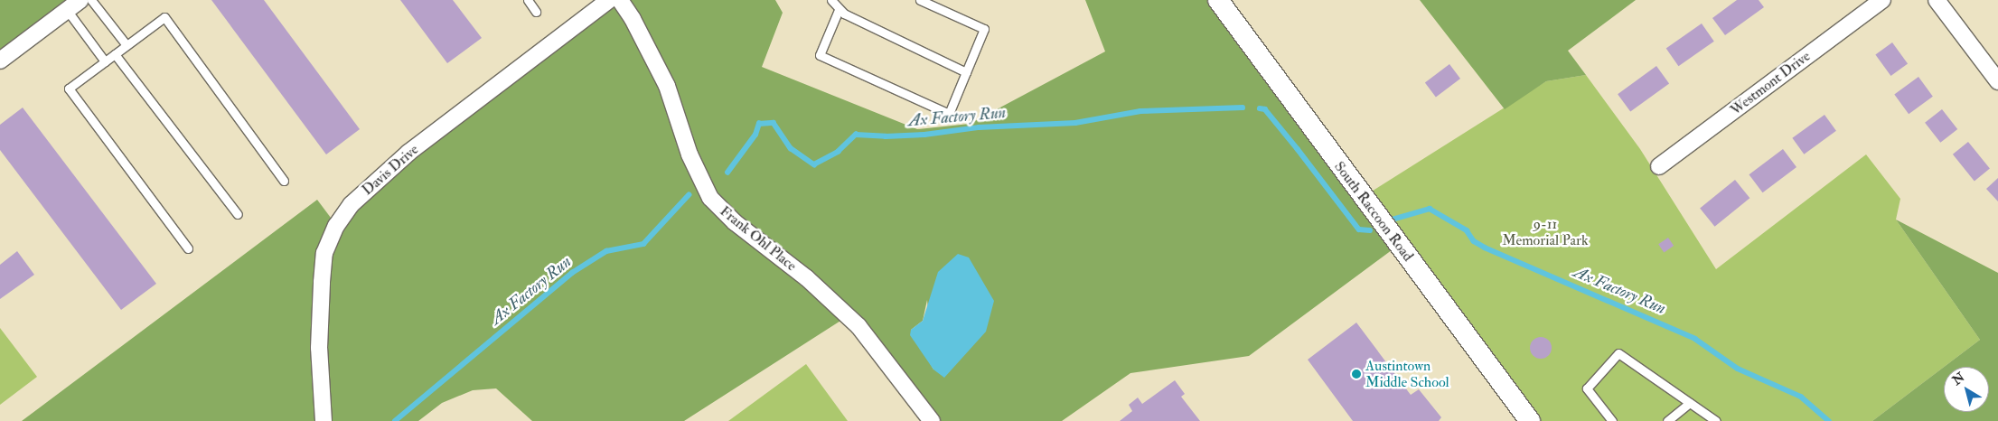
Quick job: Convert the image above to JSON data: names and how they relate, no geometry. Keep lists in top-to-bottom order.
{
  "streets": {
    "street": [
      "Westmont Drive",
      "Davis Drive",
      "South Raccoon Road",
      "Frank Ohl Place"
    ]
  },
  "water": ["Ax Factory Run"],
  "parks": ["9-11 Memorial Park"],
  "places": ["Austintown Middle School"],
  "north": "top left"
}
